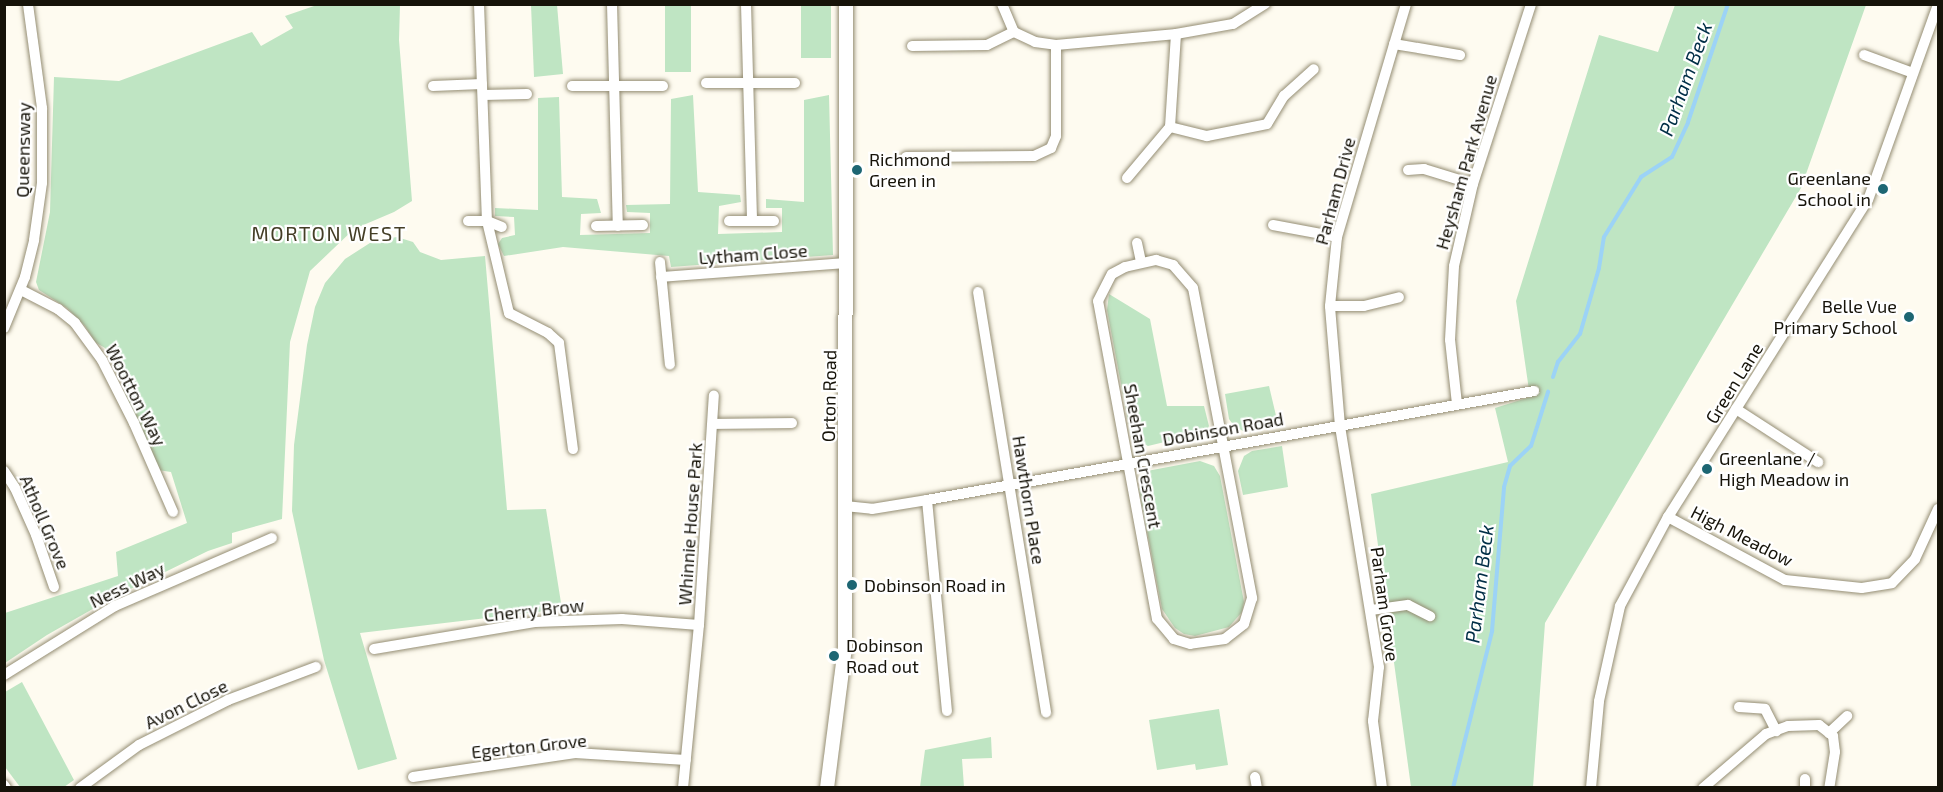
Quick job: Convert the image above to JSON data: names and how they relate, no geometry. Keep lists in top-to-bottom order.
{
  "streets": {
    "street": [
      "Queensway",
      "Heysham Park Avenue",
      "Parham Drive",
      "Lytham Close",
      "Green Lane",
      "Wootton Way",
      "Orton Road",
      "Dobinson Road",
      "Sheehan Crescent",
      "Hawthorn Place",
      "Atholl Grove",
      "Whinnie House Park",
      "High Meadow",
      "Ness Way",
      "Parham Grove",
      "Cherry Brow",
      "Avon Close",
      "Egerton Grove"
    ]
  },
  "crossings": [
    ["Queensway", "Wootton Way"],
    ["Heysham Park Avenue", "Dobinson Road"],
    ["Parham Drive", "Dobinson Road"],
    ["Parham Drive", "Parham Grove"],
    ["Lytham Close", "Orton Road"],
    ["Green Lane", "High Meadow"],
    ["Orton Road", "Dobinson Road"],
    ["Dobinson Road", "Sheehan Crescent"],
    ["Dobinson Road", "Hawthorn Place"],
    ["Dobinson Road", "Parham Grove"],
    ["Whinnie House Park", "Cherry Brow"],
    ["Whinnie House Park", "Egerton Grove"]
  ],
  "districts": ["MORTON WEST"],
  "water": ["Parham Beck"],
  "places": [
    "Richmond Green in",
    "Greenlane School in",
    "Belle Vue Primary School",
    "Greenlane / High Meadow in",
    "Dobinson Road in",
    "Dobinson Road out"
  ]
}
